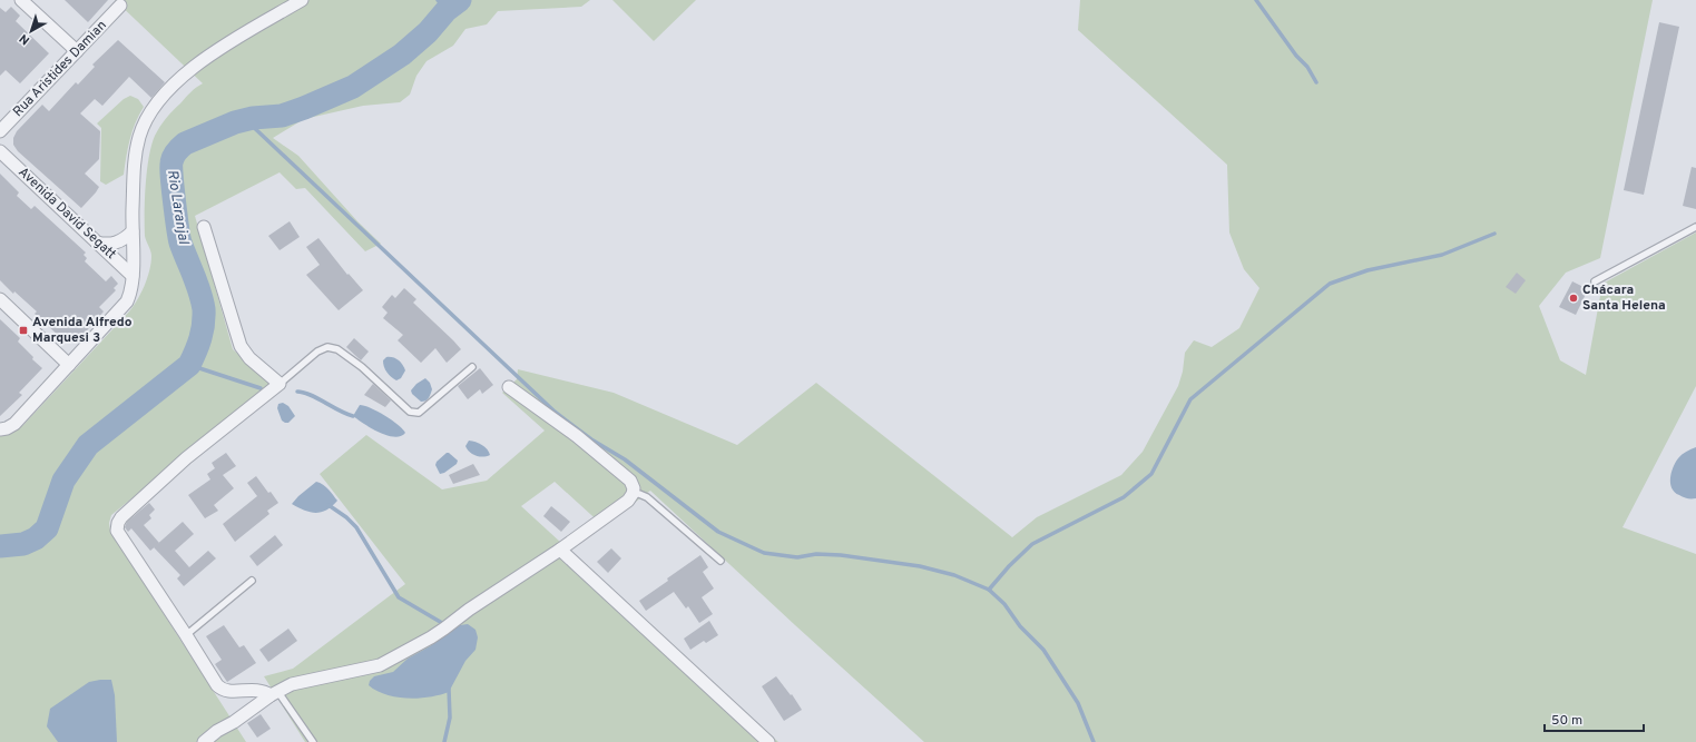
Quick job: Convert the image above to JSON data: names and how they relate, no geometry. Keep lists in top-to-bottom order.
{
  "streets": {
    "street": ["Rua Aristides Damian", "Avenida David Segatt"]
  },
  "water": ["Rio Laranjal"],
  "places": {
    "other": ["Chácara Santa Helena"],
    "transit": ["Avenida Alfredo Marquesi 3"]
  },
  "scale_bar": "50 m",
  "north": "bottom left"
}
